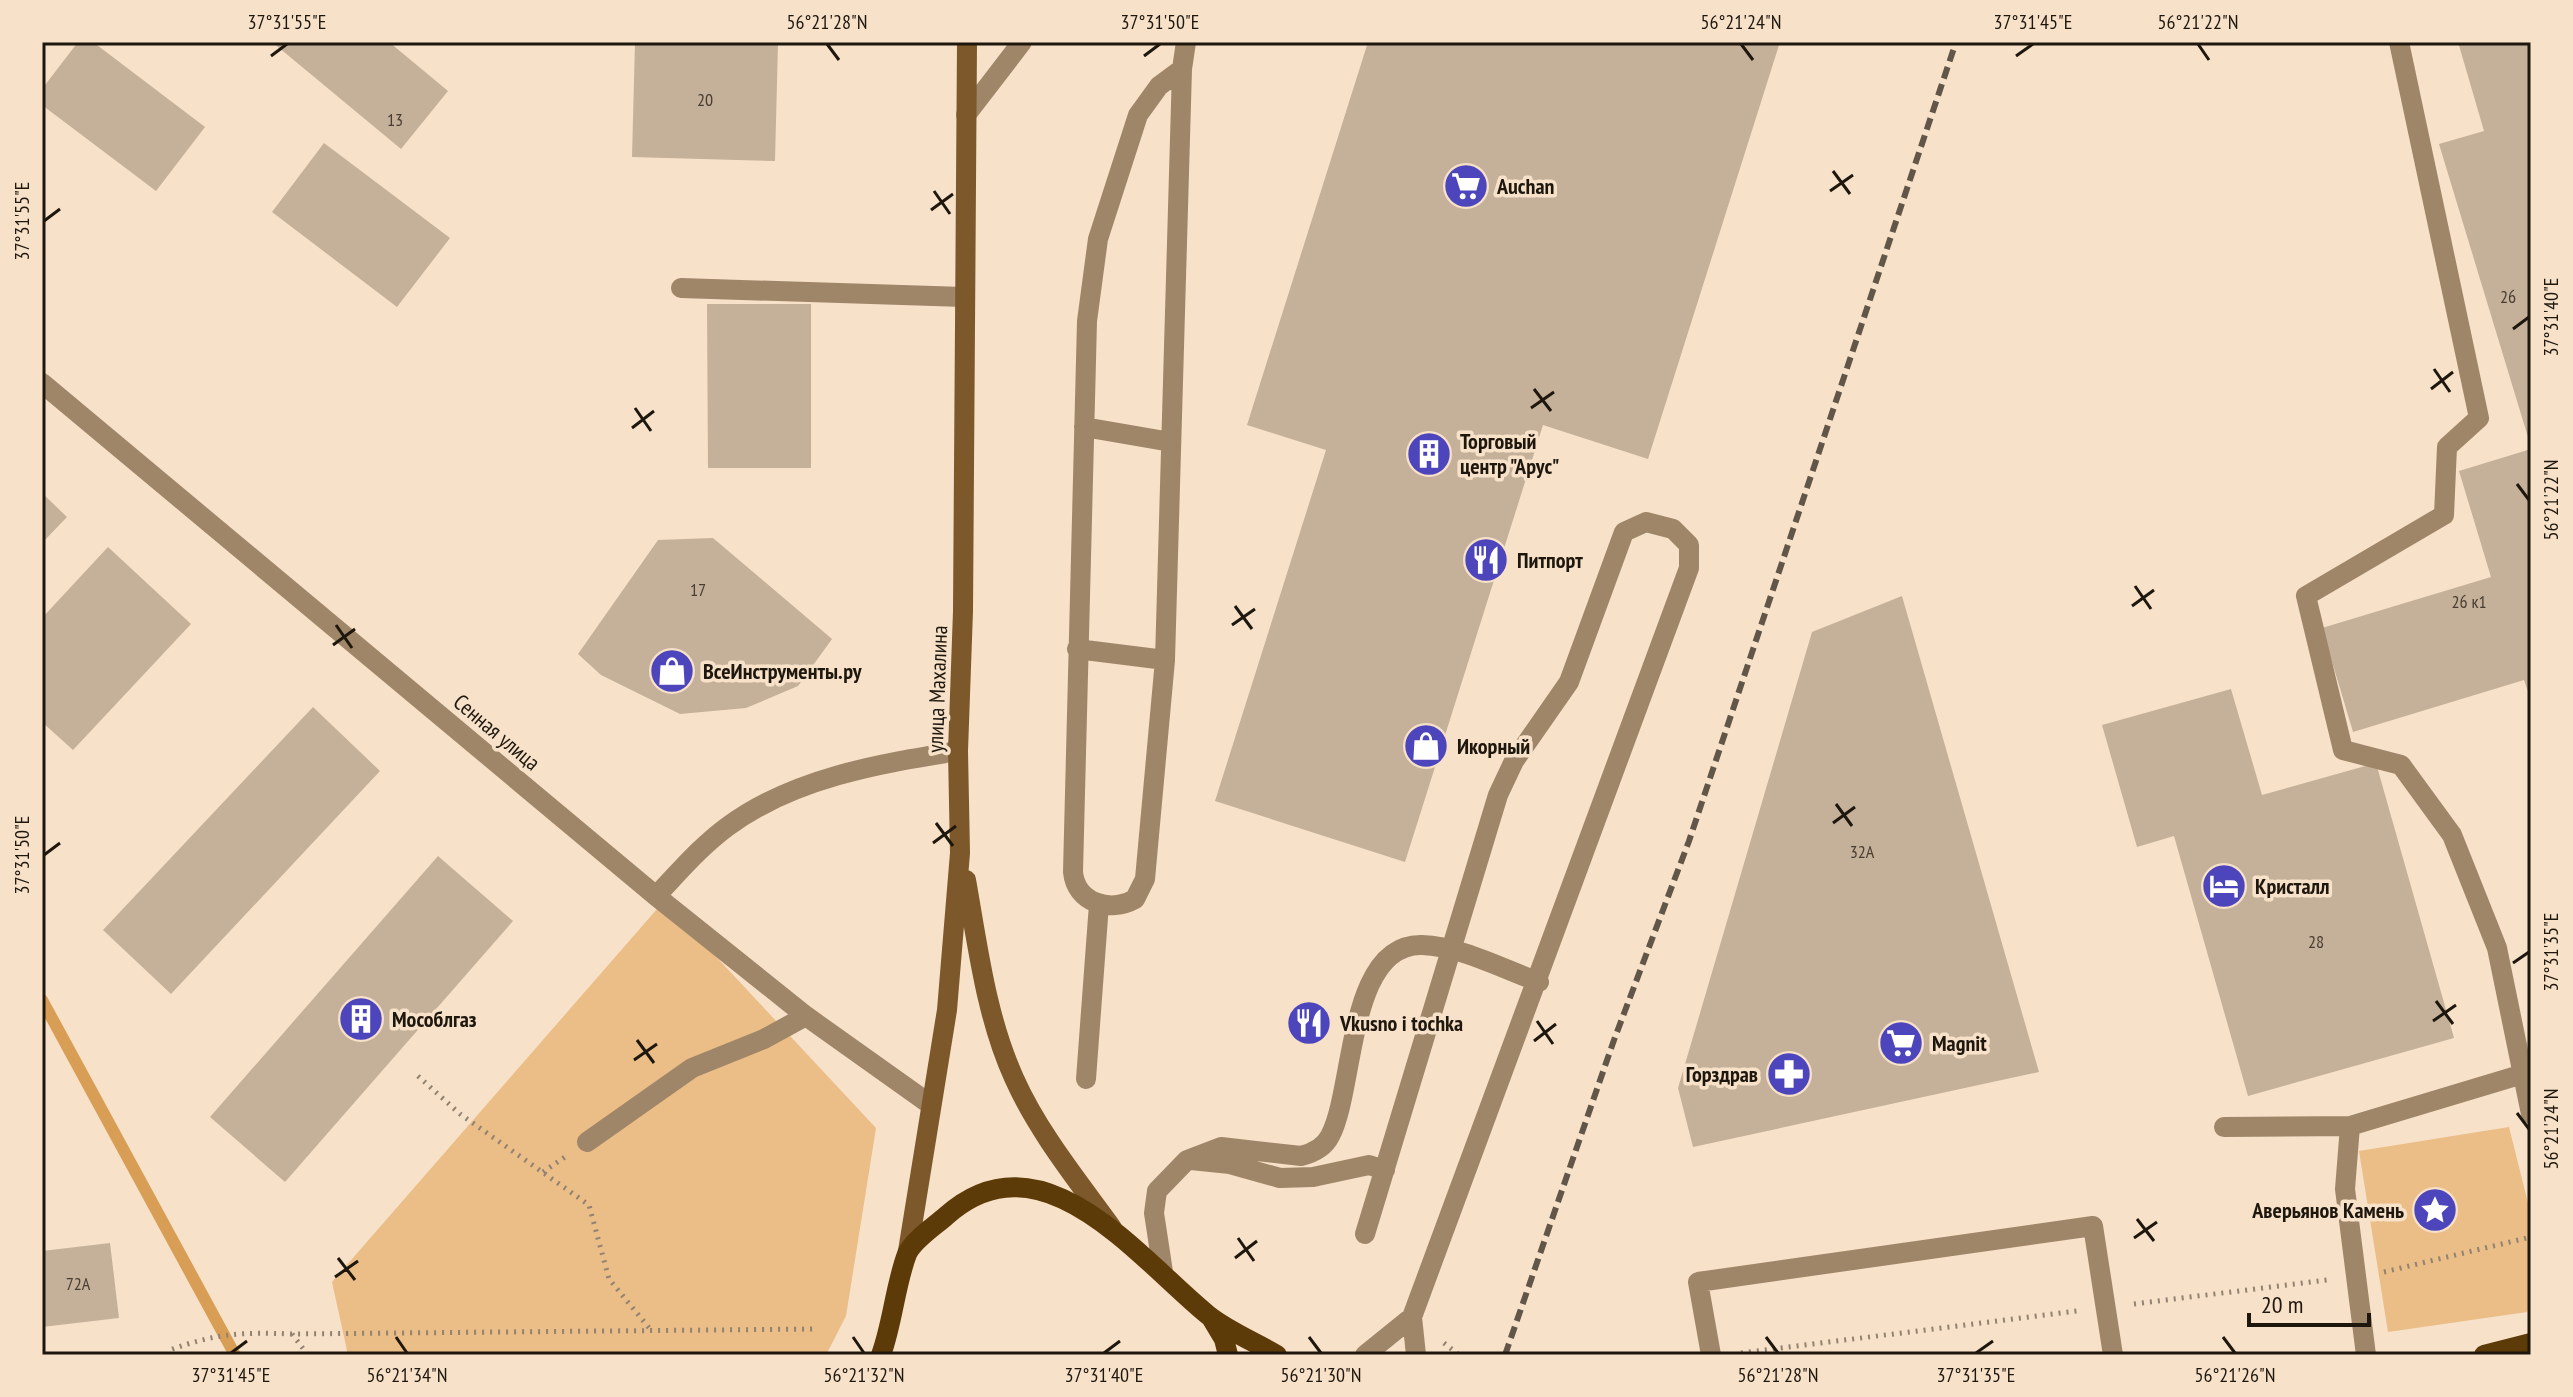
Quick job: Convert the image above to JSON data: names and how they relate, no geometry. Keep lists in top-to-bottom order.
{
  "streets": {
    "main road": ["улица Махалина"],
    "street": ["Сенная улица"]
  },
  "crossings": [
    ["улица Махалина", "Сенная улица"]
  ],
  "places": {
    "supermarket": ["Auchan", "Magnit"],
    "building": ["Торговый центр \"Арус\"", "Мособлгаз"],
    "restaurant": ["Питпорт", "Vkusno i tochka"],
    "shop": ["ВсеИнструменты.ру", "Икорный"],
    "hotel": ["Кристалл"],
    "pharmacy": ["Горздрав"],
    "place": ["Аверьянов Камень"]
  },
  "house_numbers": [
    "20",
    "13",
    "26",
    "17",
    "26 к1",
    "32А",
    "28",
    "72А"
  ],
  "scale_bar": "20 m",
  "coordinates": [
    "37°31'55\"E",
    "56°21'28\"N",
    "37°31'50\"E",
    "56°21'24\"N",
    "37°31'45\"E",
    "56°21'22\"N",
    "37°31'40\"E",
    "37°31'35\"E",
    "56°21'34\"N",
    "56°21'32\"N",
    "56°21'30\"N",
    "56°21'26\"N"
  ]
}
